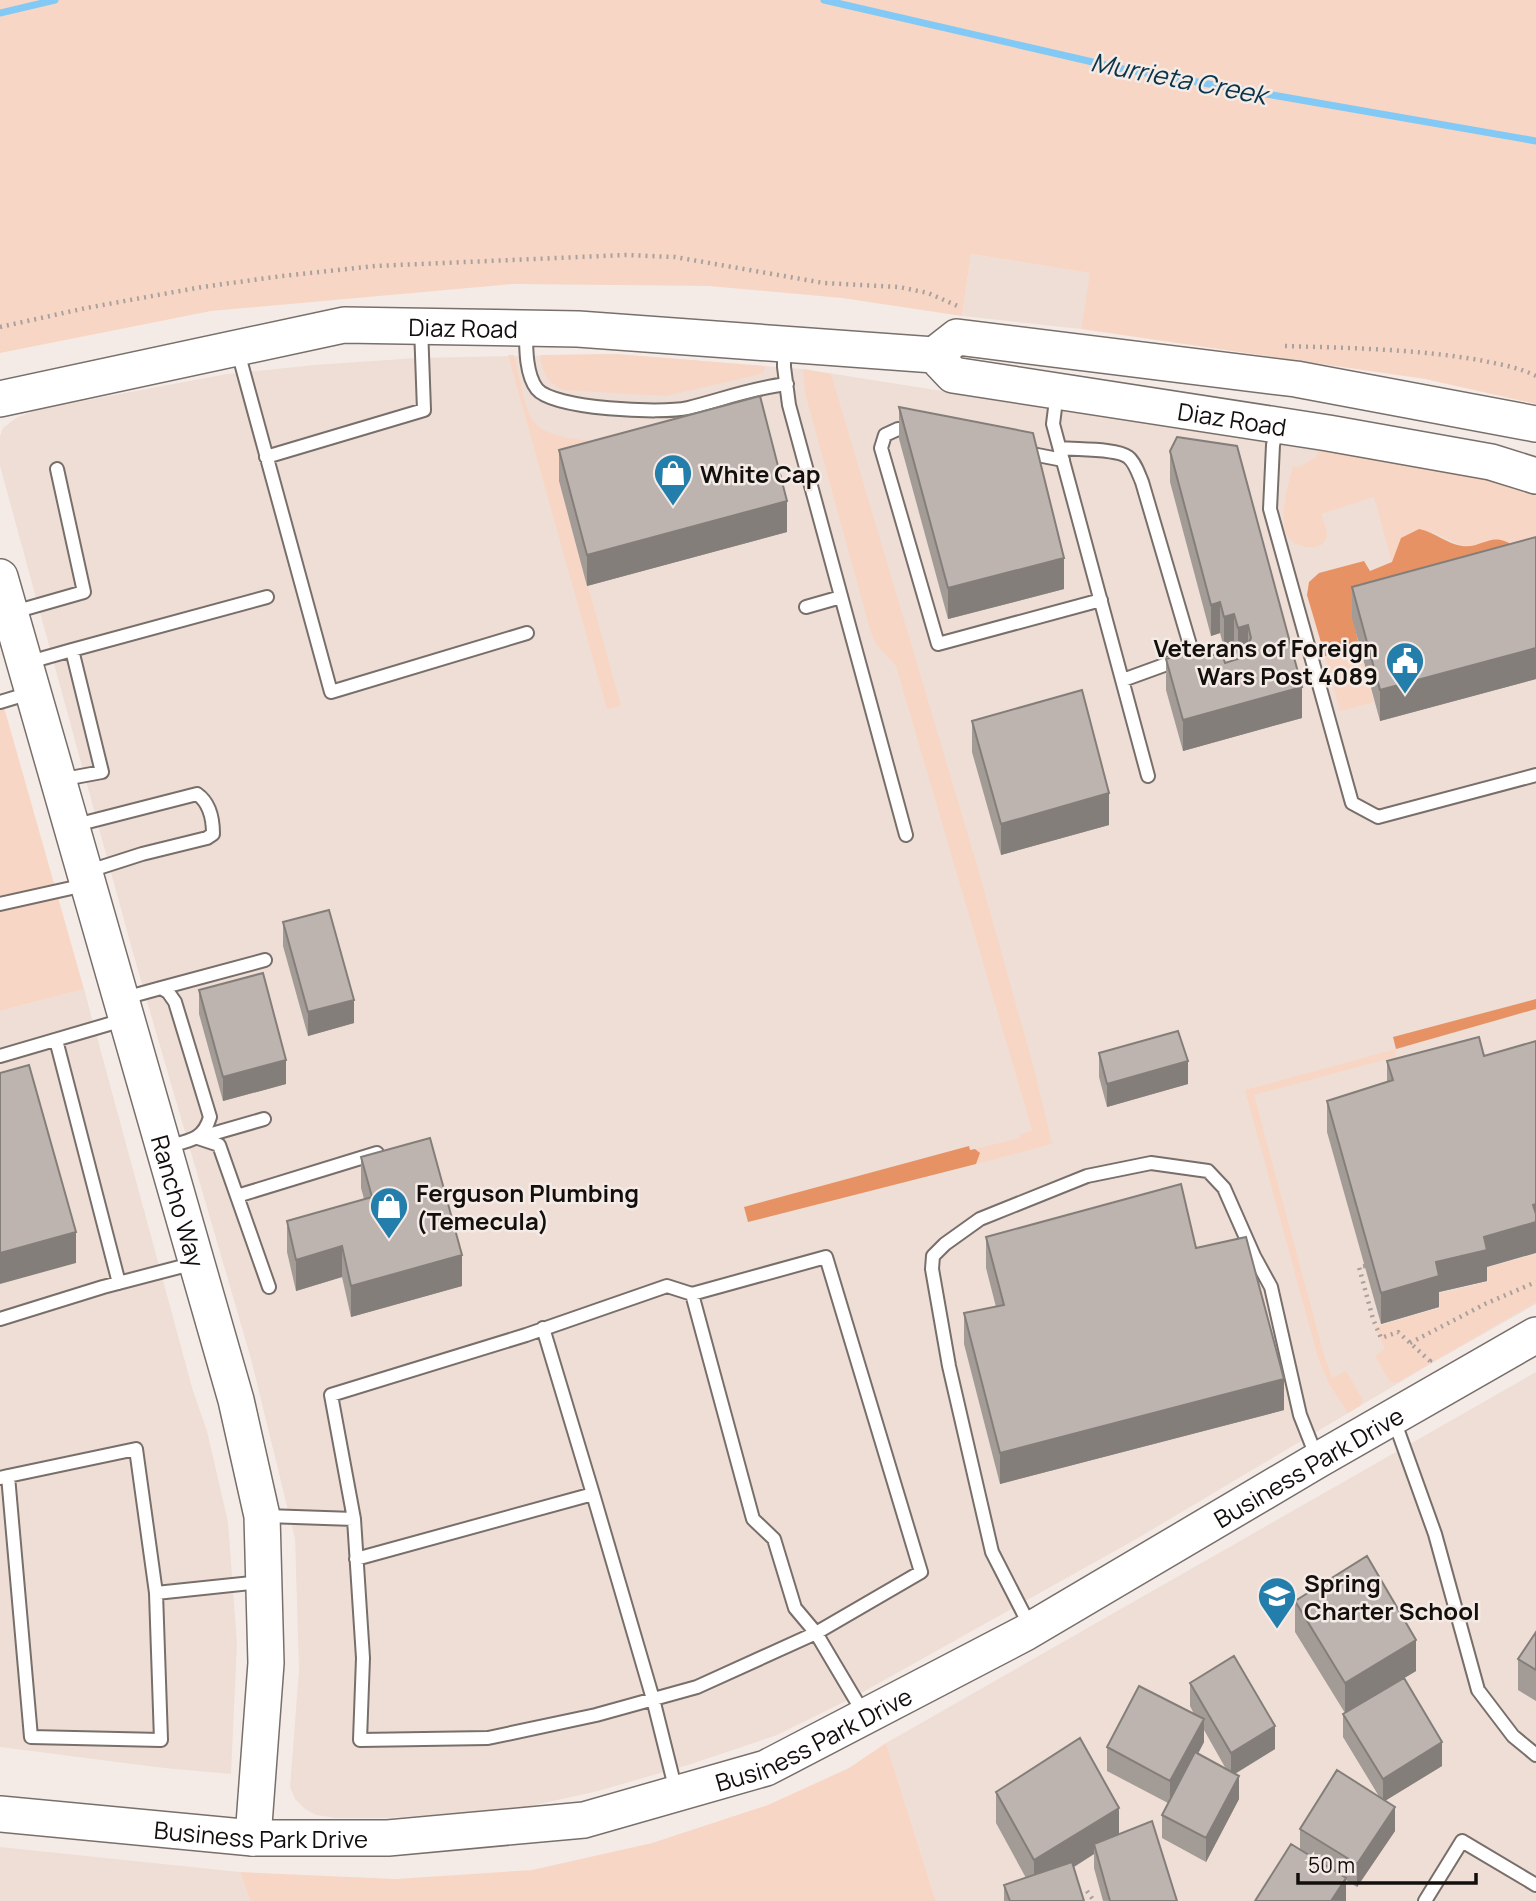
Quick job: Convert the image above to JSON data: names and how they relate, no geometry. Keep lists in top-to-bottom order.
{
  "streets": {
    "street": ["Diaz Road", "Rancho Way", "Business Park Drive"]
  },
  "crossings": [
    ["Rancho Way", "Business Park Drive"]
  ],
  "water": ["Murrieta Creek"],
  "places": {
    "shop": ["White Cap", "Ferguson Plumbing (Temecula)"],
    "public building": ["Veterans of Foreign Wars Post 4089"],
    "school or university": ["Spring Charter School"]
  },
  "scale_bar": "50 m"
}
